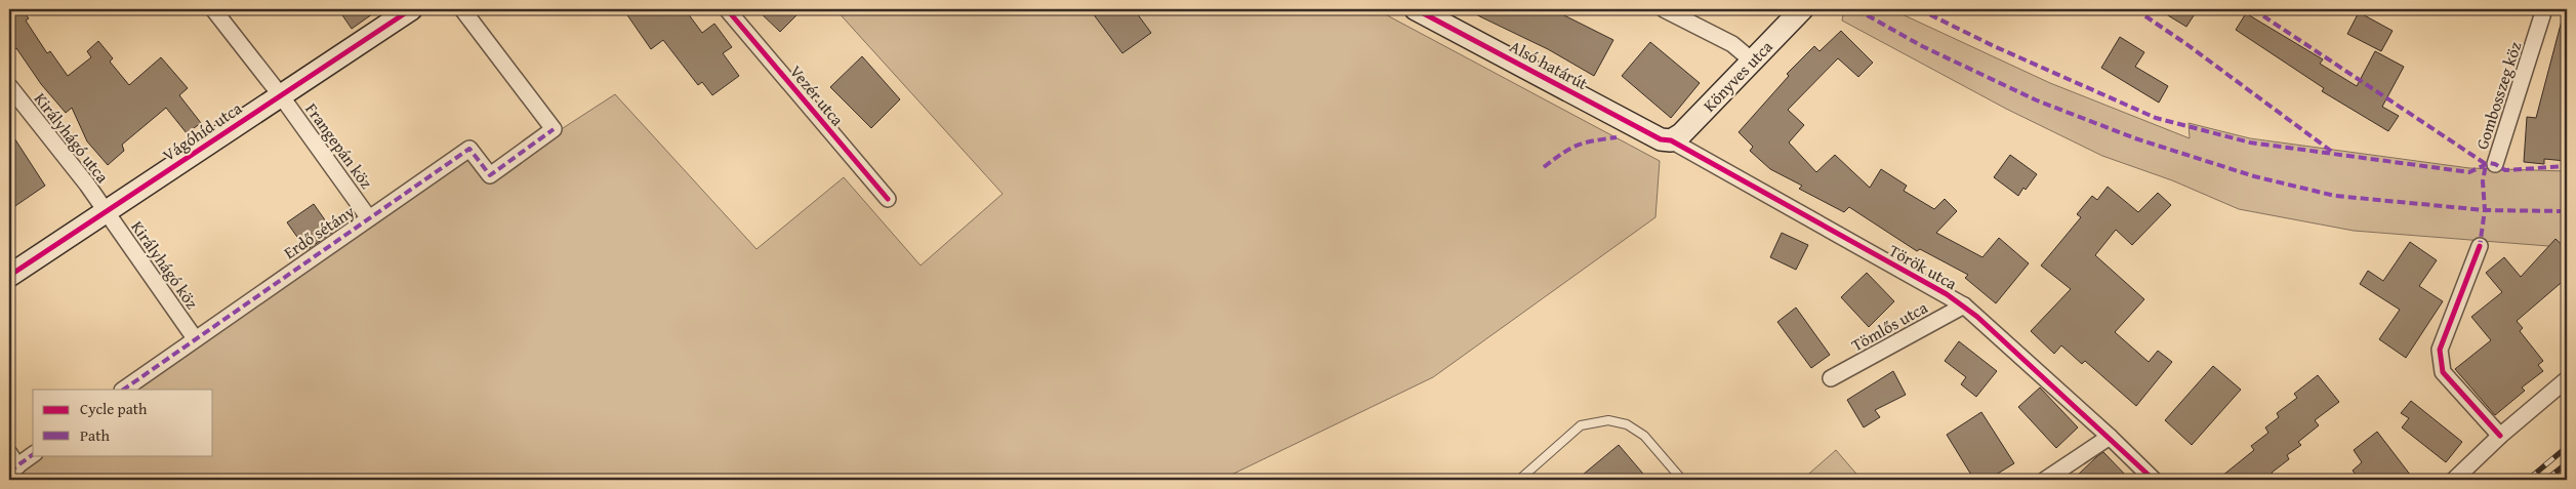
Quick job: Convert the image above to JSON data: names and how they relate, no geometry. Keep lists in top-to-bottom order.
{
  "streets": {
    "street": [
      "Alsó határút",
      "Könyves utca",
      "Vezér utca",
      "Gombosszeg köz",
      "Vágóhíd utca",
      "Királyhágó utca",
      "Frangepán köz",
      "Erdő sétány",
      "Királyhágó köz",
      "Török utca",
      "Tömlős utca"
    ]
  },
  "crossings": [
    ["Alsó határút", "Könyves utca"],
    ["Alsó határút", "Török utca"],
    ["Könyves utca", "Török utca"],
    ["Vágóhíd utca", "Királyhágó utca"],
    ["Vágóhíd utca", "Frangepán köz"],
    ["Vágóhíd utca", "Királyhágó köz"],
    ["Királyhágó utca", "Királyhágó köz"],
    ["Frangepán köz", "Erdő sétány"],
    ["Erdő sétány", "Királyhágó köz"],
    ["Török utca", "Tömlős utca"]
  ],
  "legend": ["Cycle path", "Path"]
}
